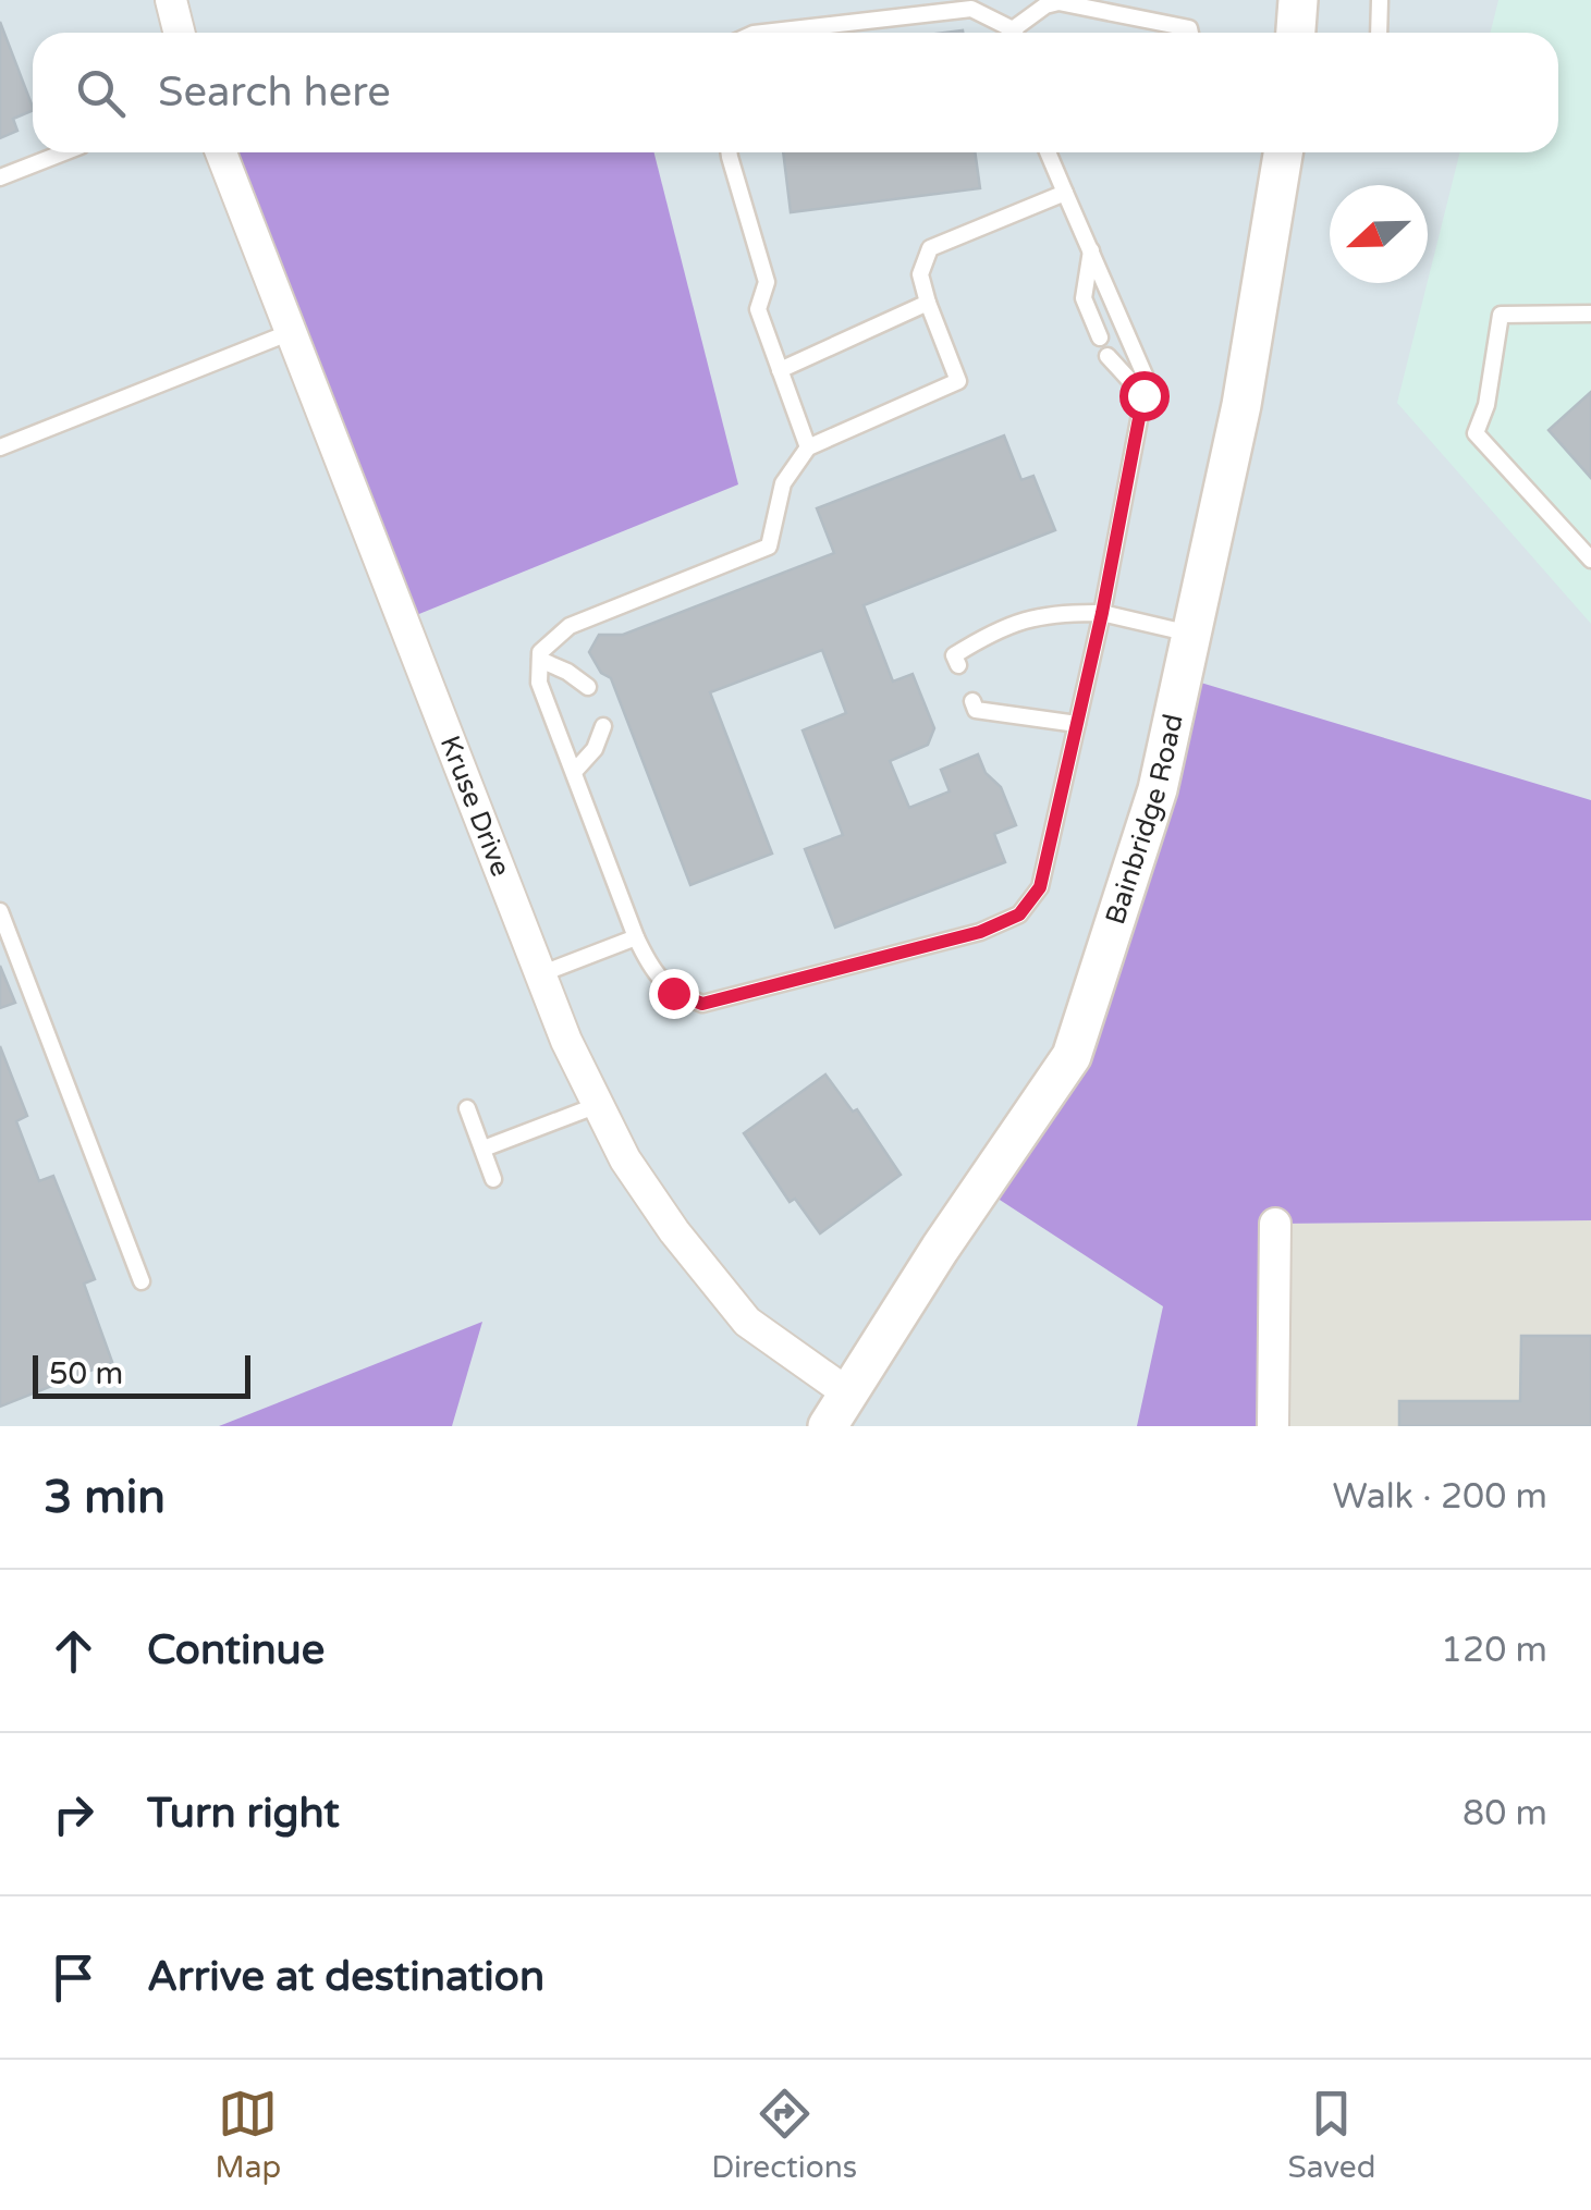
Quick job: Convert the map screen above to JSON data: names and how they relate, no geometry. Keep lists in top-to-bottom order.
{
  "streets": {
    "street": ["Kruse Drive", "Bainbridge Road"]
  },
  "crossings": [
    ["Kruse Drive", "Bainbridge Road"]
  ],
  "scale_bar": "50 m",
  "north": "left",
  "page": {
    "search": "Search here",
    "scale": "50 m",
    "heading": ["3 min", "Walk · 200 m"],
    "list": [
      ["Continue", "120 m"],
      ["Turn right", "80 m"],
      "Arrive at destination"
    ],
    "nav": ["Map", "Directions", "Saved"]
  }
}
